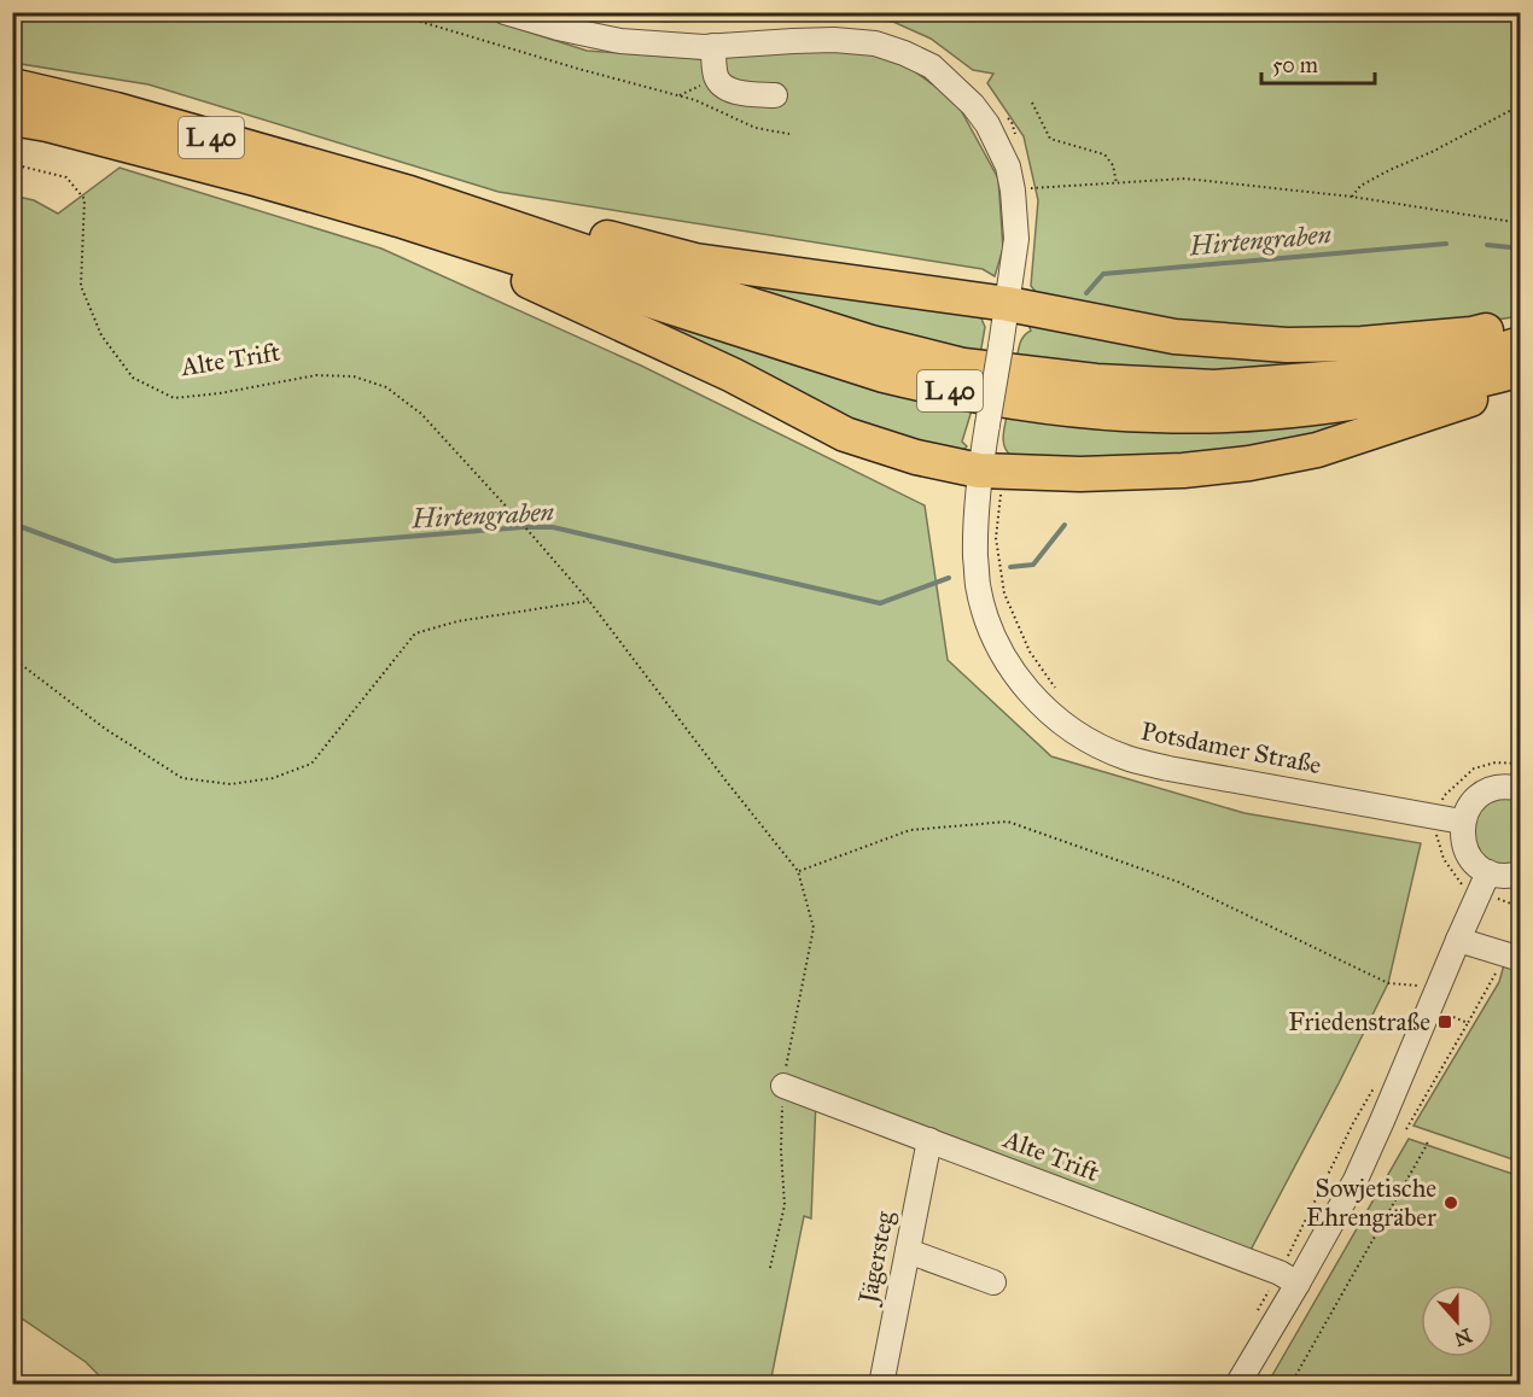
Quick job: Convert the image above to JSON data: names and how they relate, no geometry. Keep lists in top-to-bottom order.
{
  "streets": {
    "highway": ["L 40"],
    "street": ["Alte Trift", "Potsdamer Straße", "Jägersteg"]
  },
  "crossings": [
    ["Alte Trift", "Jägersteg"]
  ],
  "water": ["Hirtengraben"],
  "places": {
    "transit": ["Friedenstraße"],
    "other": ["Sowjetische Ehrengräber"]
  },
  "scale_bar": "50 m",
  "north": "bottom"
}
